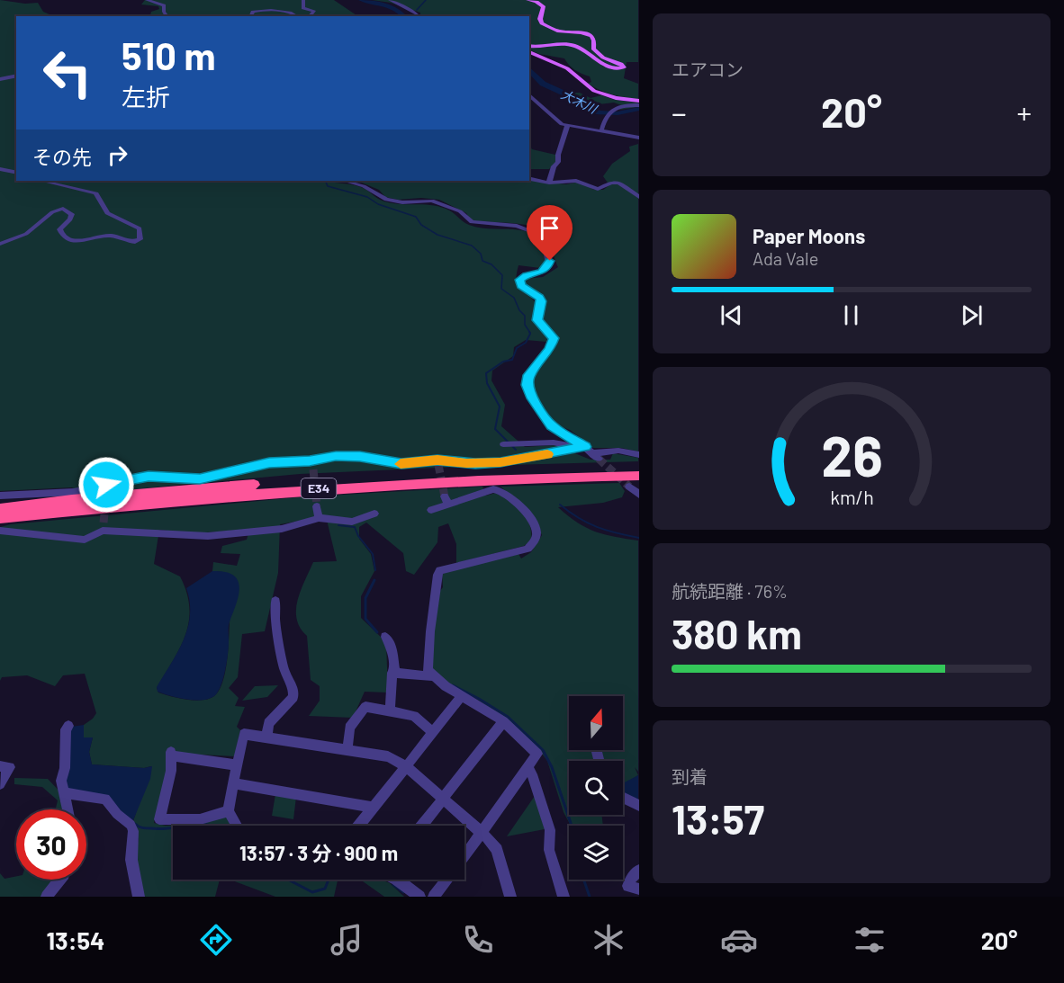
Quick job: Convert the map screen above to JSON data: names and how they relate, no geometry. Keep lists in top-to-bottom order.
{
  "streets": {
    "highway": ["E34"]
  },
  "water": ["大木川"],
  "north": "top",
  "page": {
    "tile": [
      "エアコン",
      ["航続距離 · 76%", "380 km"],
      ["到着", "13:57"]
    ],
    "turn": ["510 m", "左折"],
    "heat": ["−", "20°", "+"],
    "then": "その先",
    "song": ["Paper Moons", "Ada Vale"],
    "limit": "30",
    "trip": "13:57 · 3 分 · 900 m",
    "tabs": ["13:54", "20°"],
    "gauge": ["26", "km/h"]
  }
}
